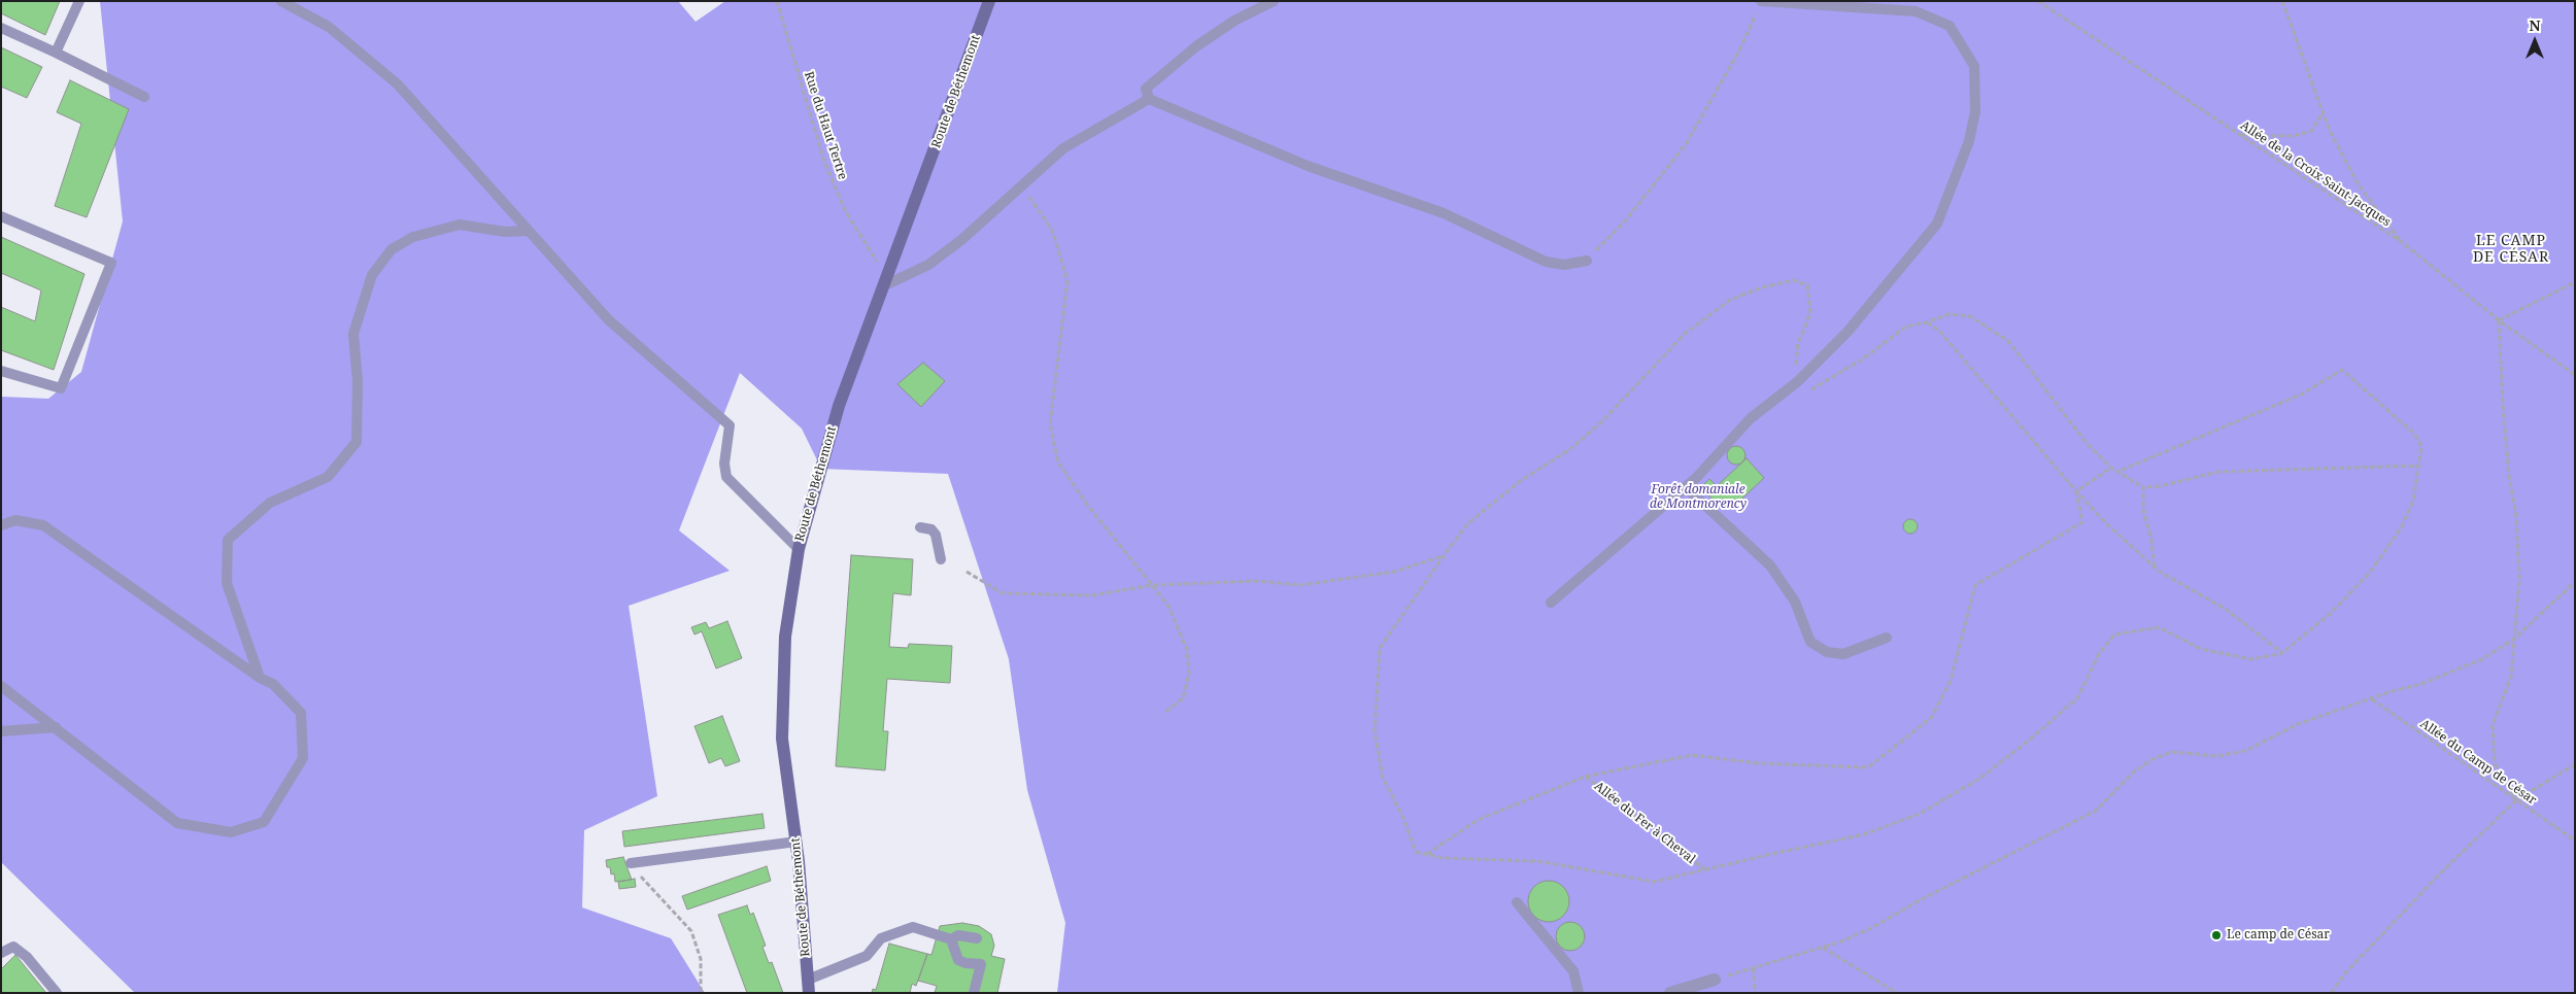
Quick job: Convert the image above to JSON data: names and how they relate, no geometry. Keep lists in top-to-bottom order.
{
  "streets": {
    "street": ["Route de Béthemont"],
    "path": [
      "Rue du Haut Tertre",
      "Allée de la Croix Saint-Jacques",
      "Allée du Camp de César",
      "Allée du Fer à Cheval"
    ]
  },
  "crossings": [
    ["Route de Béthemont", "Rue du Haut Tertre"]
  ],
  "districts": ["LE CAMP DE CÉSAR"],
  "parks": ["Forêt domaniale de Montmorency"],
  "places": ["Le camp de César"],
  "north": "top"
}
